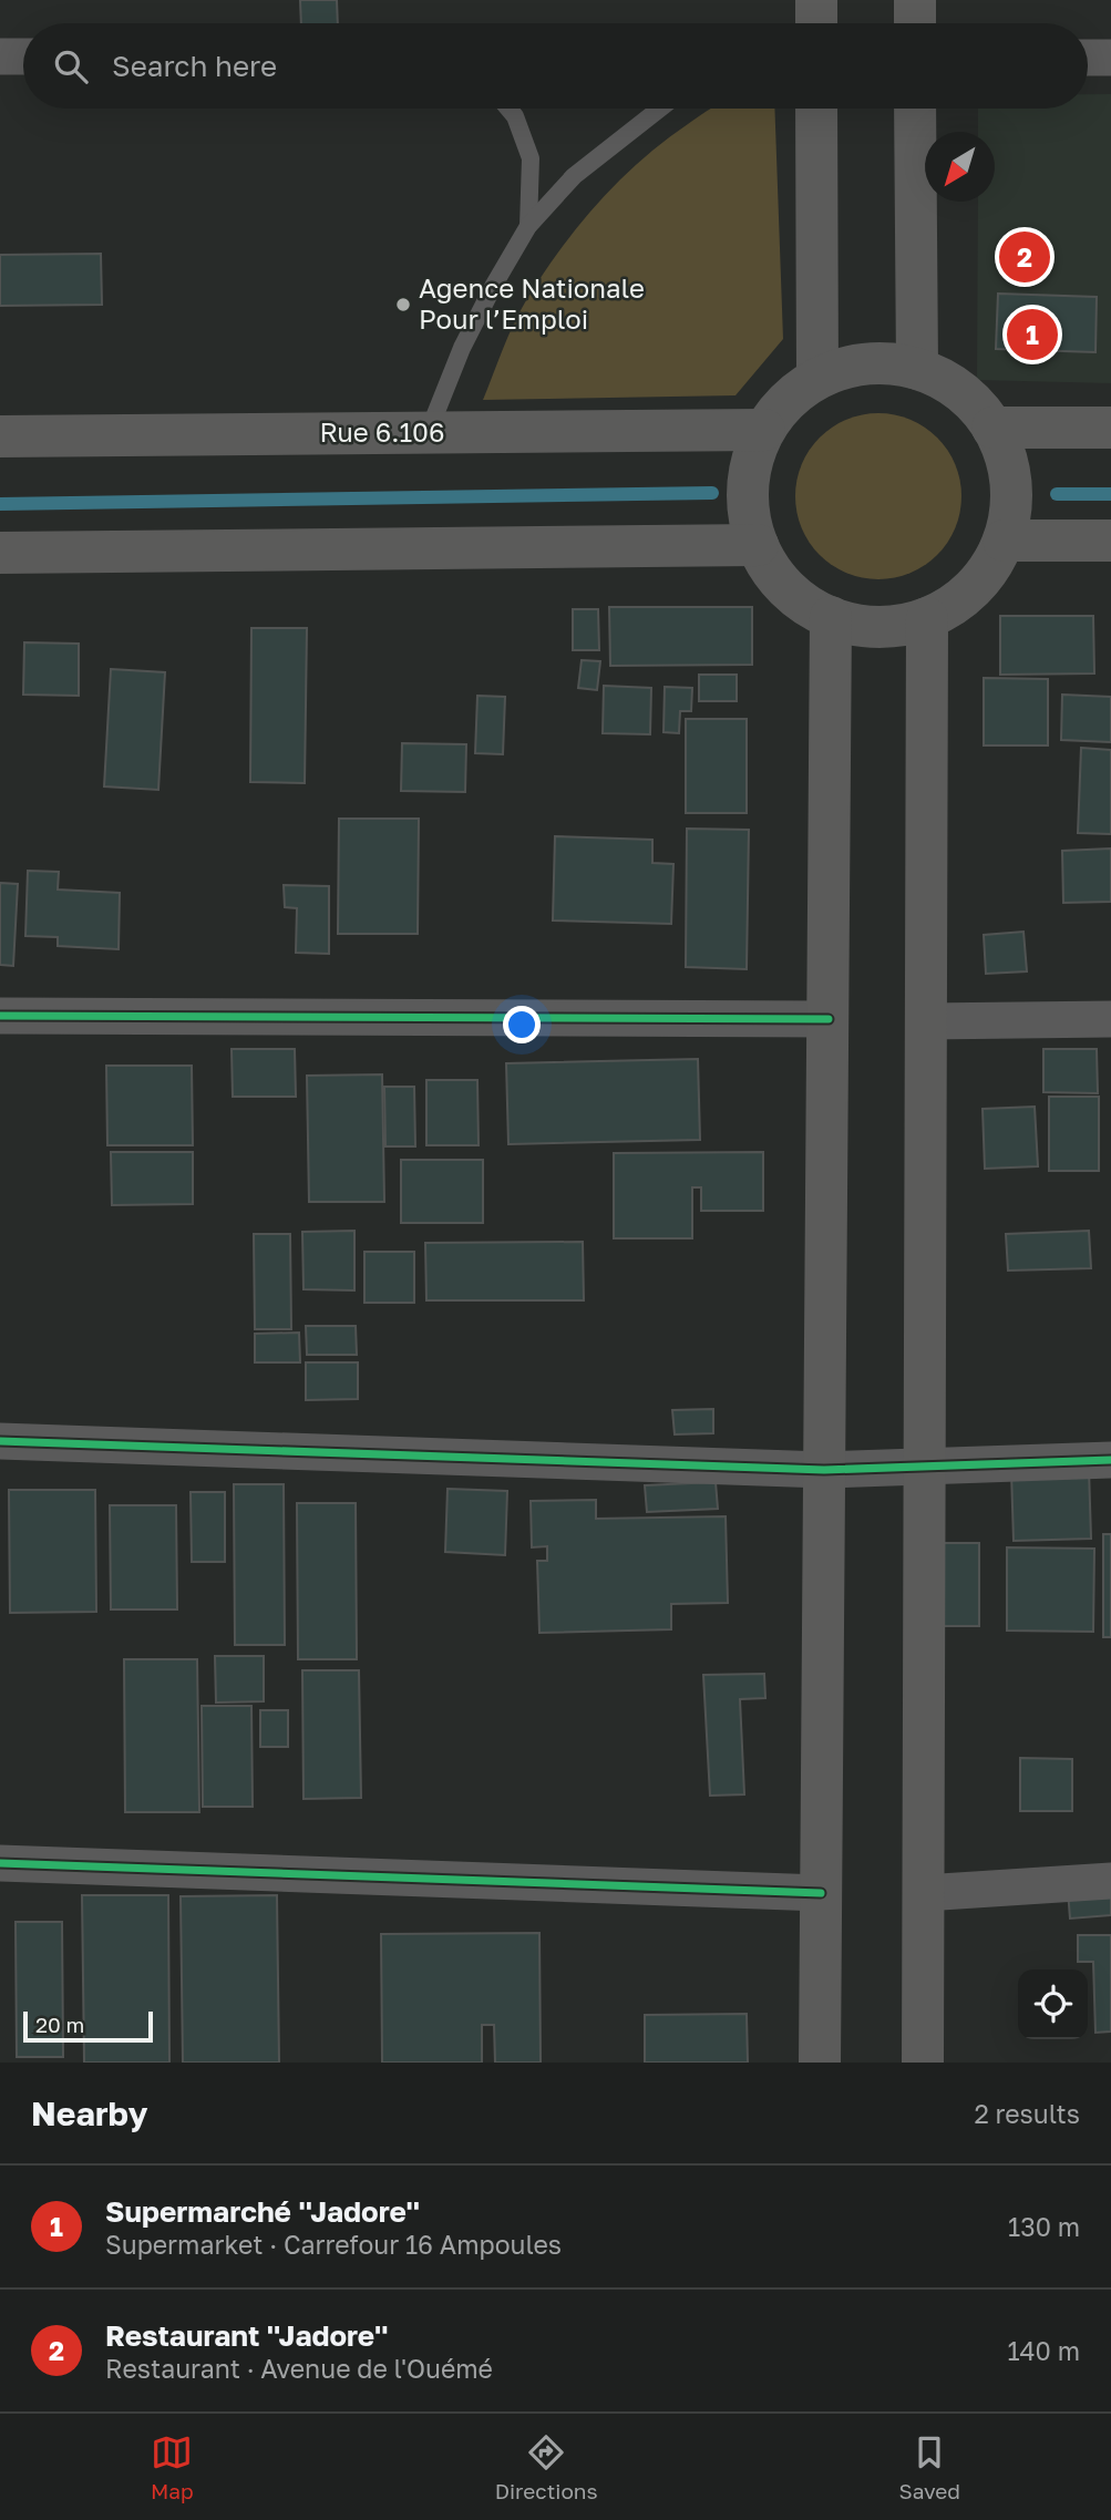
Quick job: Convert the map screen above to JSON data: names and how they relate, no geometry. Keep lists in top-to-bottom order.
{
  "streets": {
    "main road": ["Rue 6.106"]
  },
  "places": ["Agence Nationale Pour l’Emploi"],
  "scale_bar": "20 m",
  "north": "bottom left",
  "page": {
    "search": "Search here",
    "pins": ["2", "1"],
    "scale": "20 m",
    "heading": ["Nearby", "2 results"],
    "list": [
      {
        "mark": "1",
        "name": "Supermarché ''Jadore''",
        "note": "Supermarket · Carrefour 16 Ampoules",
        "value": "130 m"
      },
      {
        "mark": "2",
        "name": "Restaurant ''Jadore''",
        "note": "Restaurant · Avenue de l'Ouémé",
        "value": "140 m"
      }
    ],
    "nav": ["Map", "Directions", "Saved"]
  }
}
